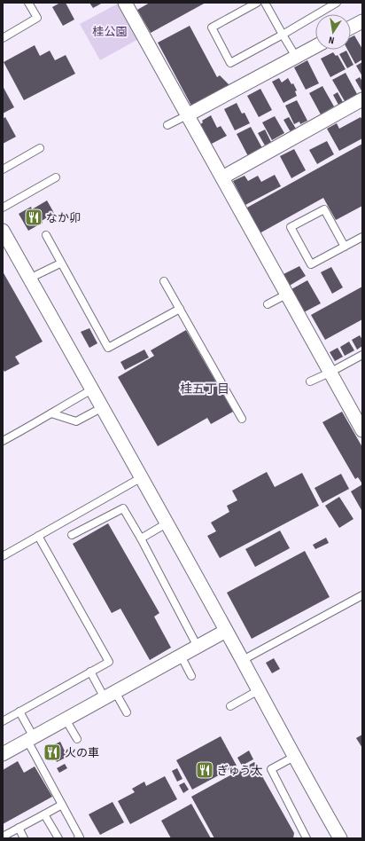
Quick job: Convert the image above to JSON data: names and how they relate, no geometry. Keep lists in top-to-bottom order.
{
  "districts": ["桂五丁目"],
  "parks": ["桂公園"],
  "places": {
    "restaurant": ["なか卯", "火の車", "ぎゅう太"]
  },
  "north": "bottom"
}
